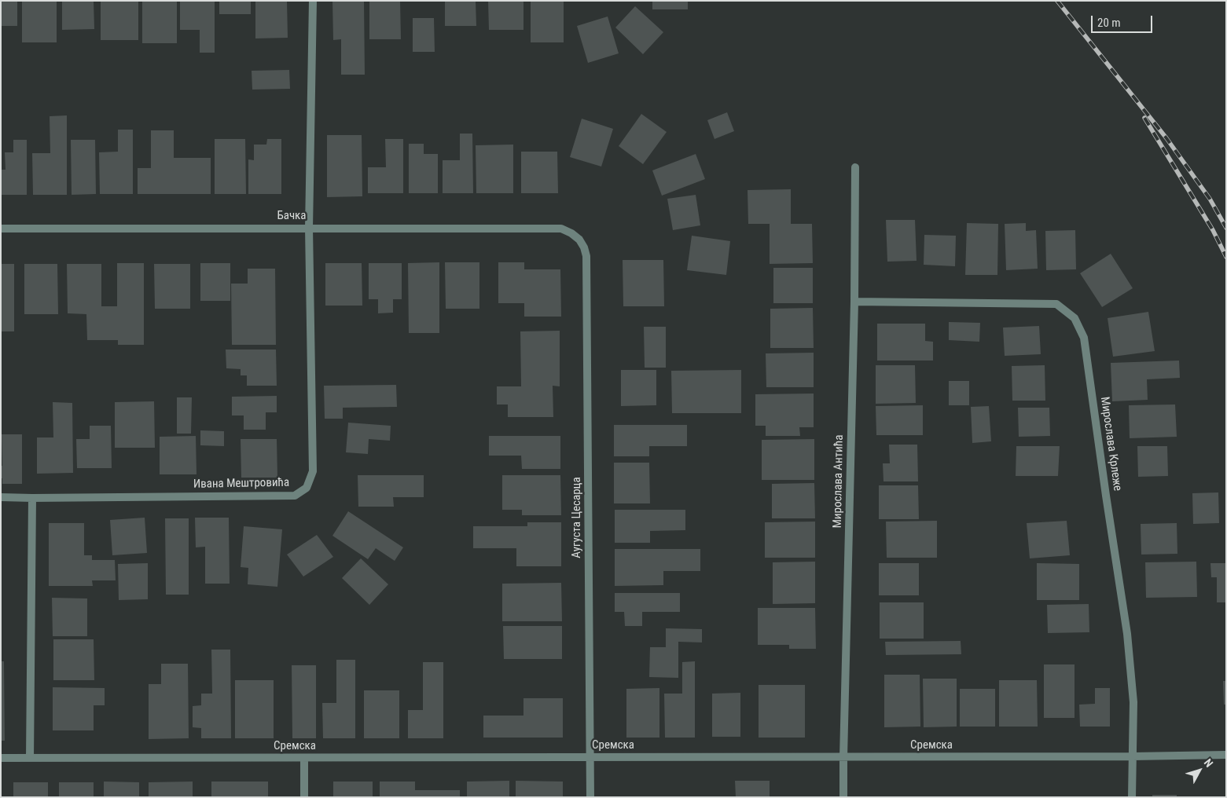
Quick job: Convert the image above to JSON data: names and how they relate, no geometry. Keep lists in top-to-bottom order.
{
  "streets": {
    "street": [
      "Бачка",
      "Мирослава Крлеже",
      "Мирослава Антића",
      "Ивана Мештровића",
      "Аугуста Цесарца",
      "Сремска"
    ]
  },
  "crossings": [
    ["Бачка", "Ивана Мештровића"],
    ["Бачка", "Аугуста Цесарца"],
    ["Мирослава Крлеже", "Мирослава Антића"],
    ["Мирослава Крлеже", "Сремска"],
    ["Мирослава Антића", "Сремска"],
    ["Аугуста Цесарца", "Сремска"]
  ],
  "scale_bar": "20 m",
  "north": "top right"
}
